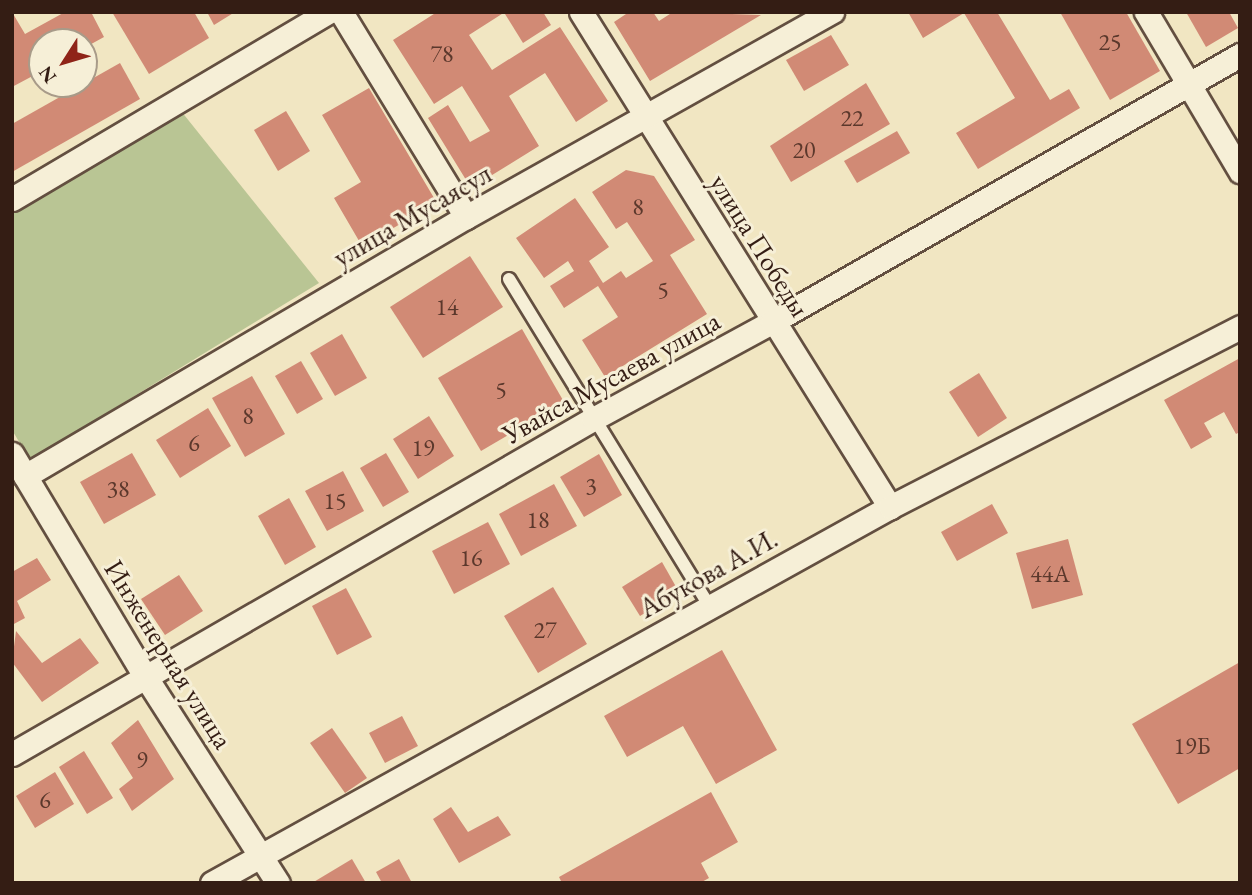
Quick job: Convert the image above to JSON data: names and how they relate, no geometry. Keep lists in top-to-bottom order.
{
  "streets": {
    "street": [
      "улица Мусаясул",
      "улица Победы",
      "Увайса Мусаева улица",
      "Абукова А.И.",
      "Инженерная улица"
    ]
  },
  "crossings": [
    ["улица Мусаясул", "улица Победы"],
    ["улица Мусаясул", "Инженерная улица"],
    ["улица Победы", "Увайса Мусаева улица"],
    ["улица Победы", "Абукова А.И."],
    ["Увайса Мусаева улица", "Инженерная улица"],
    ["Абукова А.И.", "Инженерная улица"]
  ],
  "house_numbers": [
    "25",
    "78",
    "22",
    "20",
    "8",
    "5",
    "14",
    "5",
    "8",
    "6",
    "19",
    "3",
    "38",
    "15",
    "18",
    "16",
    "44А",
    "27",
    "19Б",
    "9",
    "6"
  ],
  "north": "bottom left"
}
